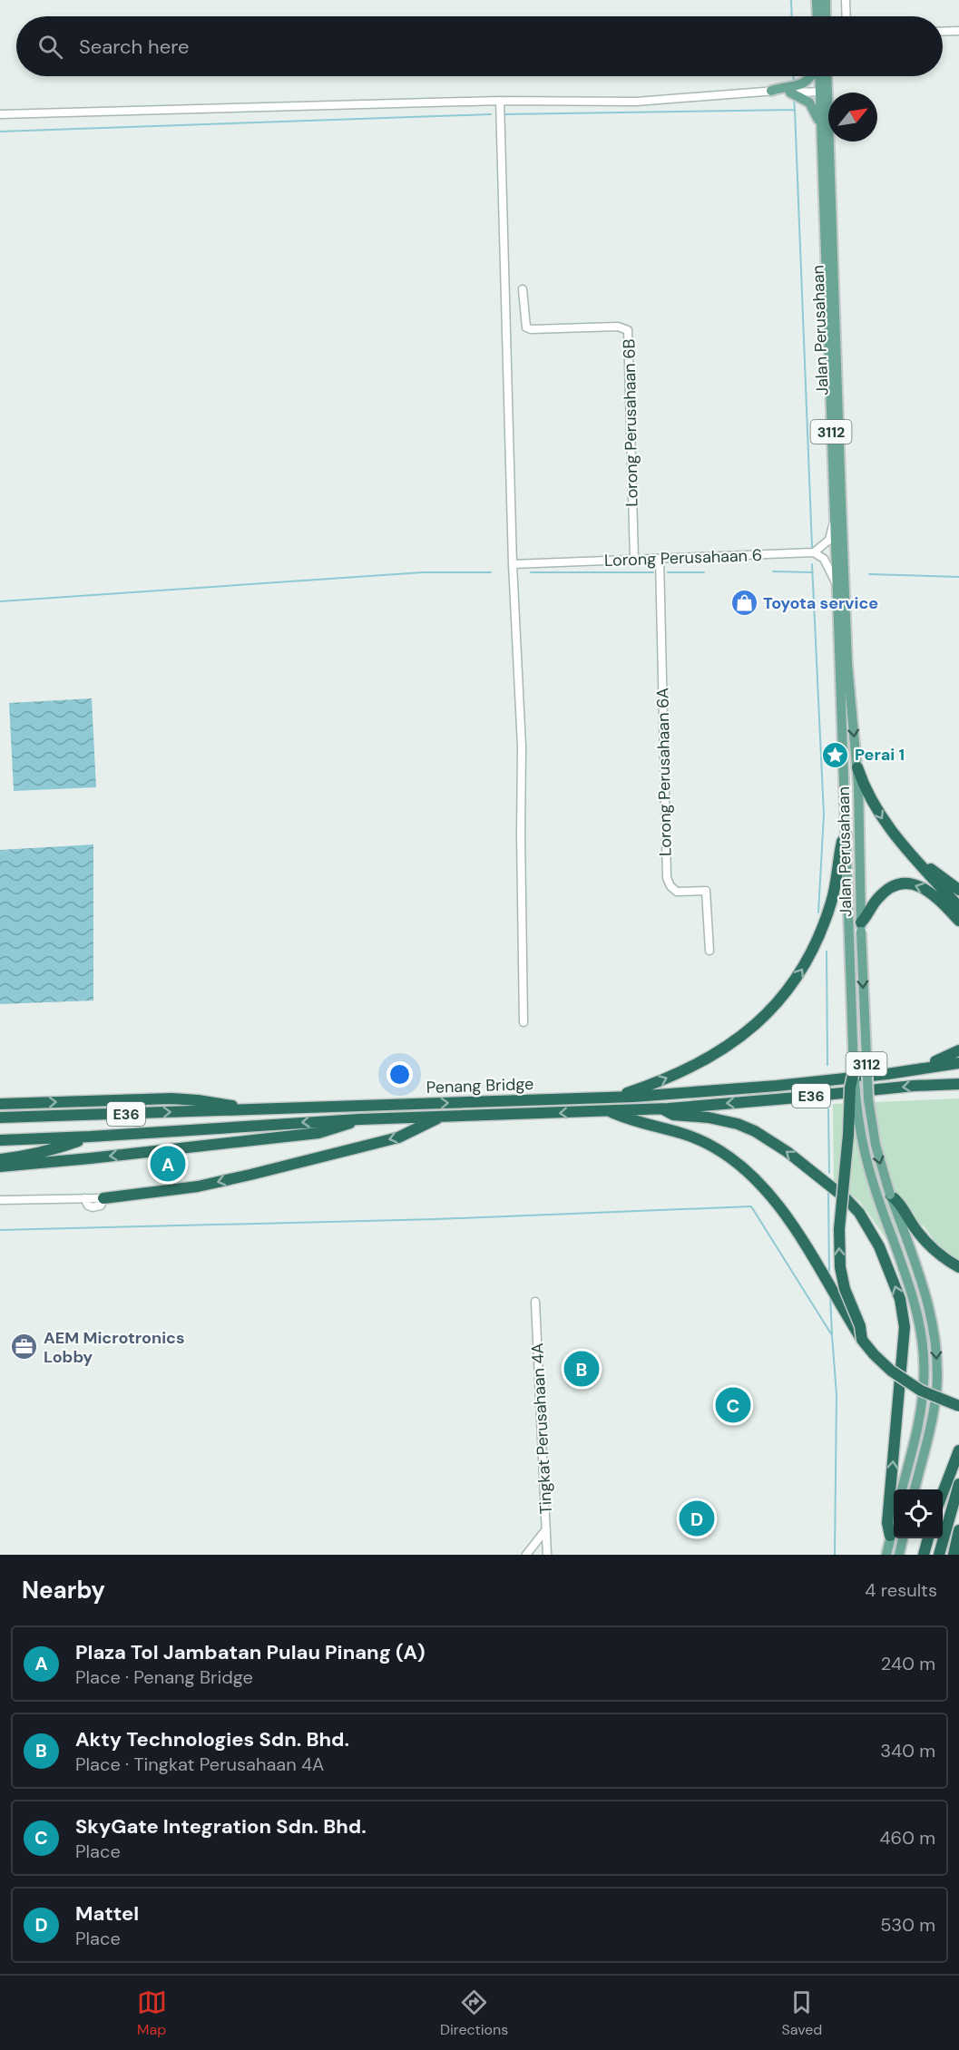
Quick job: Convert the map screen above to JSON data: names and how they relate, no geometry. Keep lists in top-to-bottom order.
{
  "streets": {
    "highway": ["Penang Bridge", "E36"],
    "main road": ["Jalan Perusahaan", "3112"],
    "street": [
      "Lorong Perusahaan 6B",
      "Lorong Perusahaan 6",
      "Lorong Perusahaan 6A",
      "Tingkat Perusahaan 4A"
    ]
  },
  "crossings": [
    ["Lorong Perusahaan 6B", "Lorong Perusahaan 6"],
    ["Lorong Perusahaan 6", "Lorong Perusahaan 6A"]
  ],
  "places": {
    "shop": ["Toyota service"],
    "place": ["Perai 1"],
    "office": ["AEM Microtronics Lobby"]
  },
  "north": "top right",
  "page": {
    "search": "Search here",
    "pins": [
      "A",
      "B",
      "C",
      "D"
    ],
    "heading": ["Nearby", "4 results"],
    "list": [
      {
        "mark": "A",
        "name": "Plaza Tol Jambatan Pulau Pinang (A)",
        "note": "Place · Penang Bridge",
        "value": "240 m"
      },
      {
        "mark": "B",
        "name": "Akty Technologies Sdn. Bhd.",
        "note": "Place · Tingkat Perusahaan 4A",
        "value": "340 m"
      },
      {
        "mark": "C",
        "name": "SkyGate Integration Sdn. Bhd.",
        "note": "Place",
        "value": "460 m"
      },
      {
        "mark": "D",
        "name": "Mattel",
        "note": "Place",
        "value": "530 m"
      }
    ],
    "nav": ["Map", "Directions", "Saved"]
  }
}
